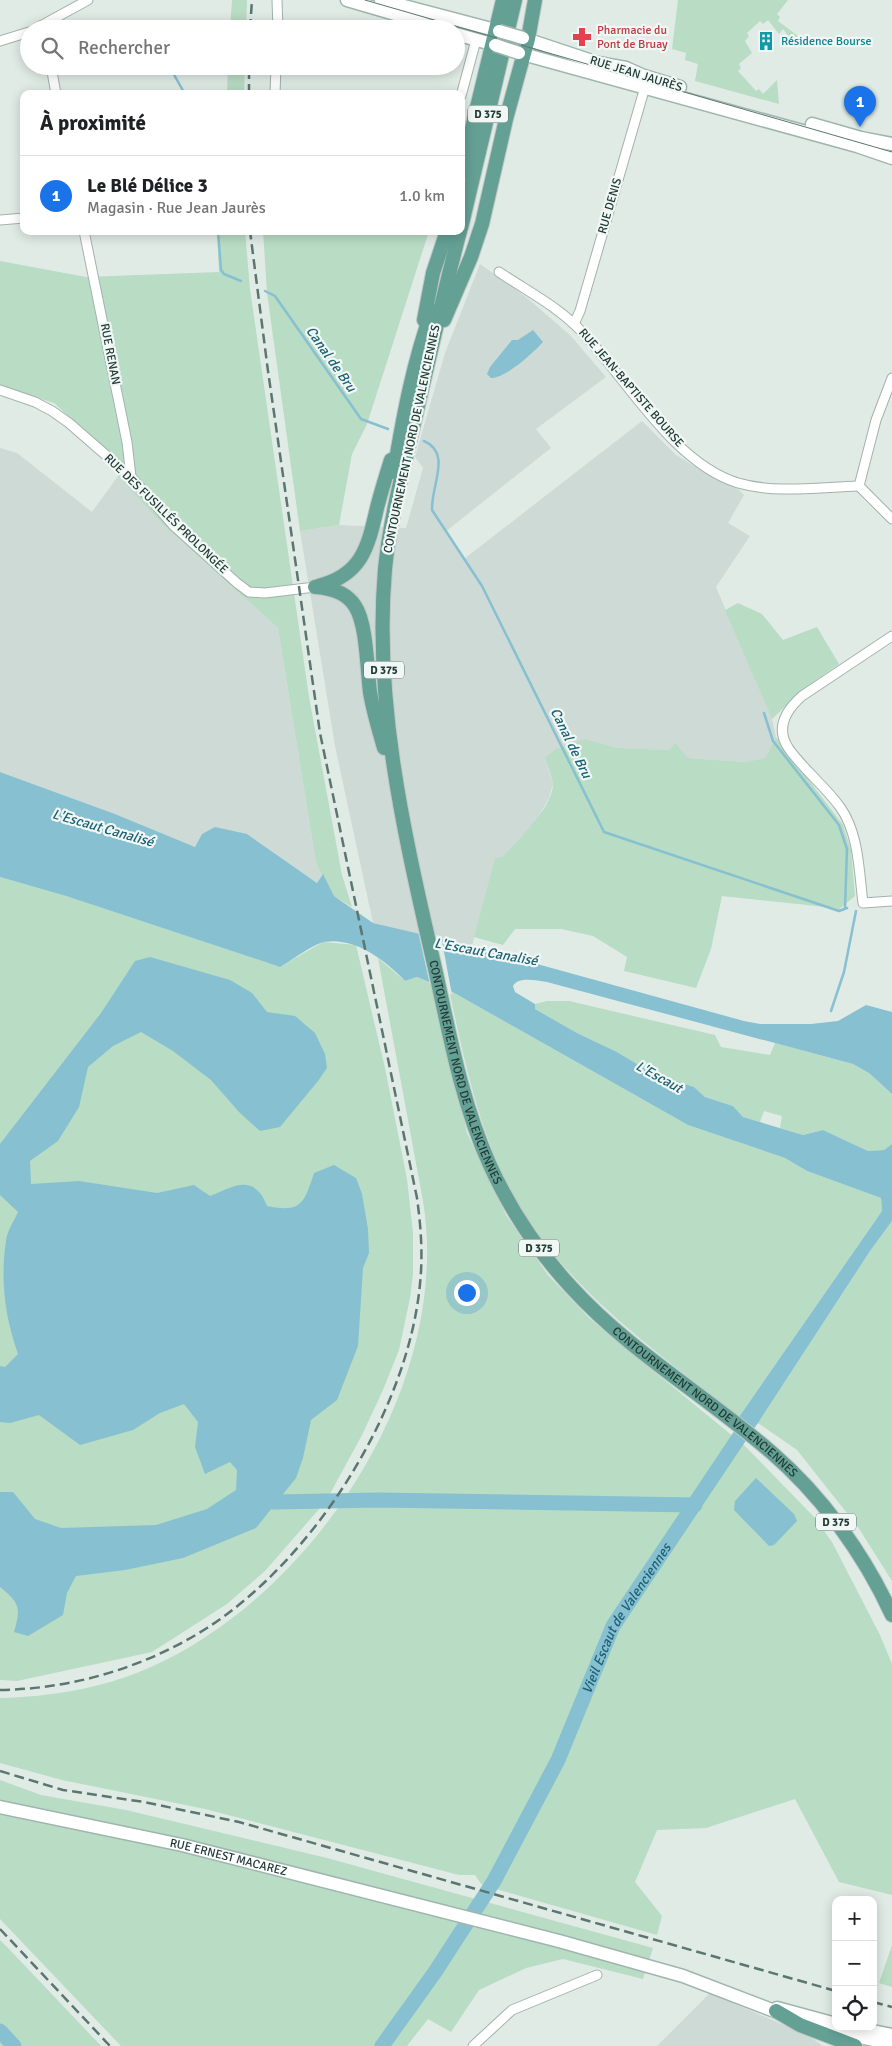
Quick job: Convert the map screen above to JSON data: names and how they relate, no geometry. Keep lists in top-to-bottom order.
{
  "streets": {
    "main road": [
      "RUE JEAN JAURÈS",
      "D 375",
      "CONTOURNEMENT NORD DE VALENCIENNES",
      "RUE ERNEST MACAREZ"
    ],
    "street": [
      "RUE DENIS",
      "RUE RENAN",
      "RUE JEAN-BAPTISTE BOURSE",
      "RUE DES FUSILLÉS PROLONGÉE"
    ]
  },
  "crossings": [
    ["RUE JEAN JAURÈS", "RUE DENIS"],
    ["RUE DENIS", "RUE JEAN-BAPTISTE BOURSE"],
    ["RUE RENAN", "RUE DES FUSILLÉS PROLONGÉE"]
  ],
  "water": [
    "Canal de Bru",
    "L'Escaut Canalisé",
    "L'Escaut",
    "Vieil Escaut de Valenciennes"
  ],
  "places": {
    "pharmacy": ["Pharmacie du Pont de Bruay"],
    "building": ["Résidence Bourse"]
  },
  "page": {
    "search": "Rechercher",
    "pins": "1",
    "heading": "À proximité",
    "list": [
      {
        "mark": "1",
        "name": "Le Blé Délice 3",
        "note": "Magasin · Rue Jean Jaurès",
        "value": "1.0 km"
      }
    ],
    "map_buttons": ["+", "−"]
  }
}
